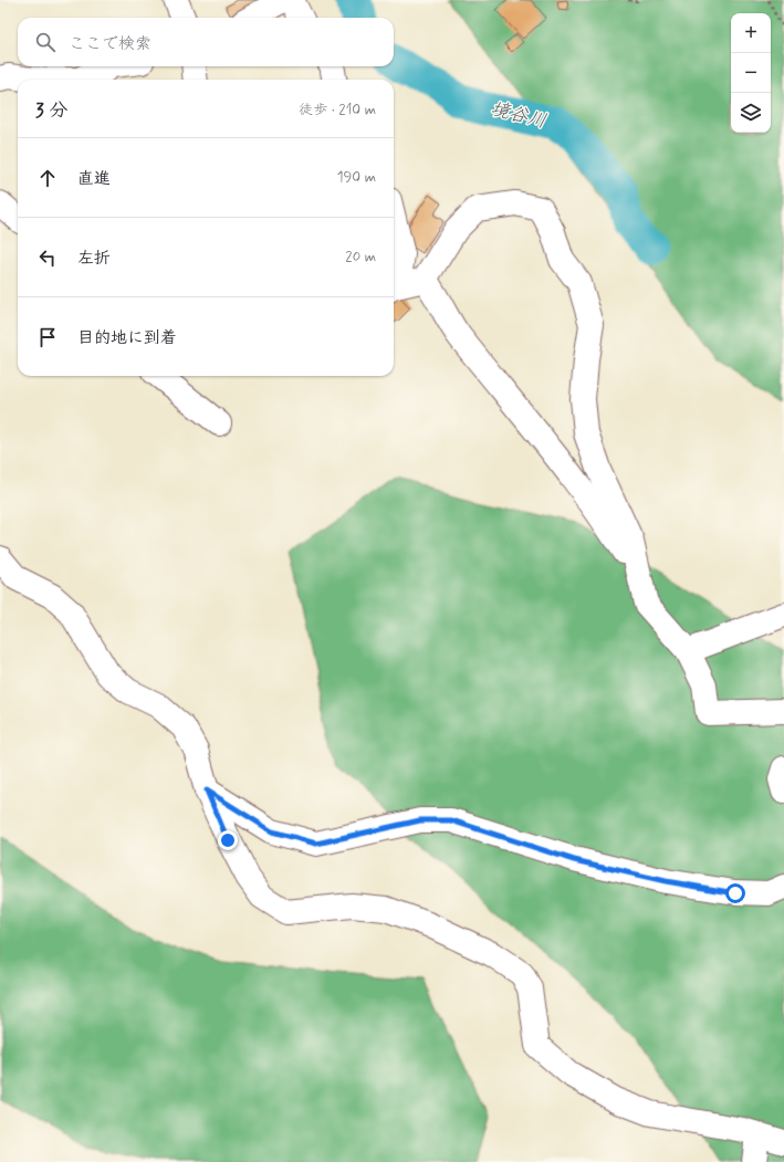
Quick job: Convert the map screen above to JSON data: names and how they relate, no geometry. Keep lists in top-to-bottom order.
{
  "water": ["境谷川"],
  "page": {
    "map_buttons": ["+", "−"],
    "search": "ここで検索",
    "heading": ["3 分", "徒歩 · 210 m"],
    "list": [
      ["直進", "190 m"],
      ["左折", "20 m"],
      "目的地に到着"
    ]
  }
}
